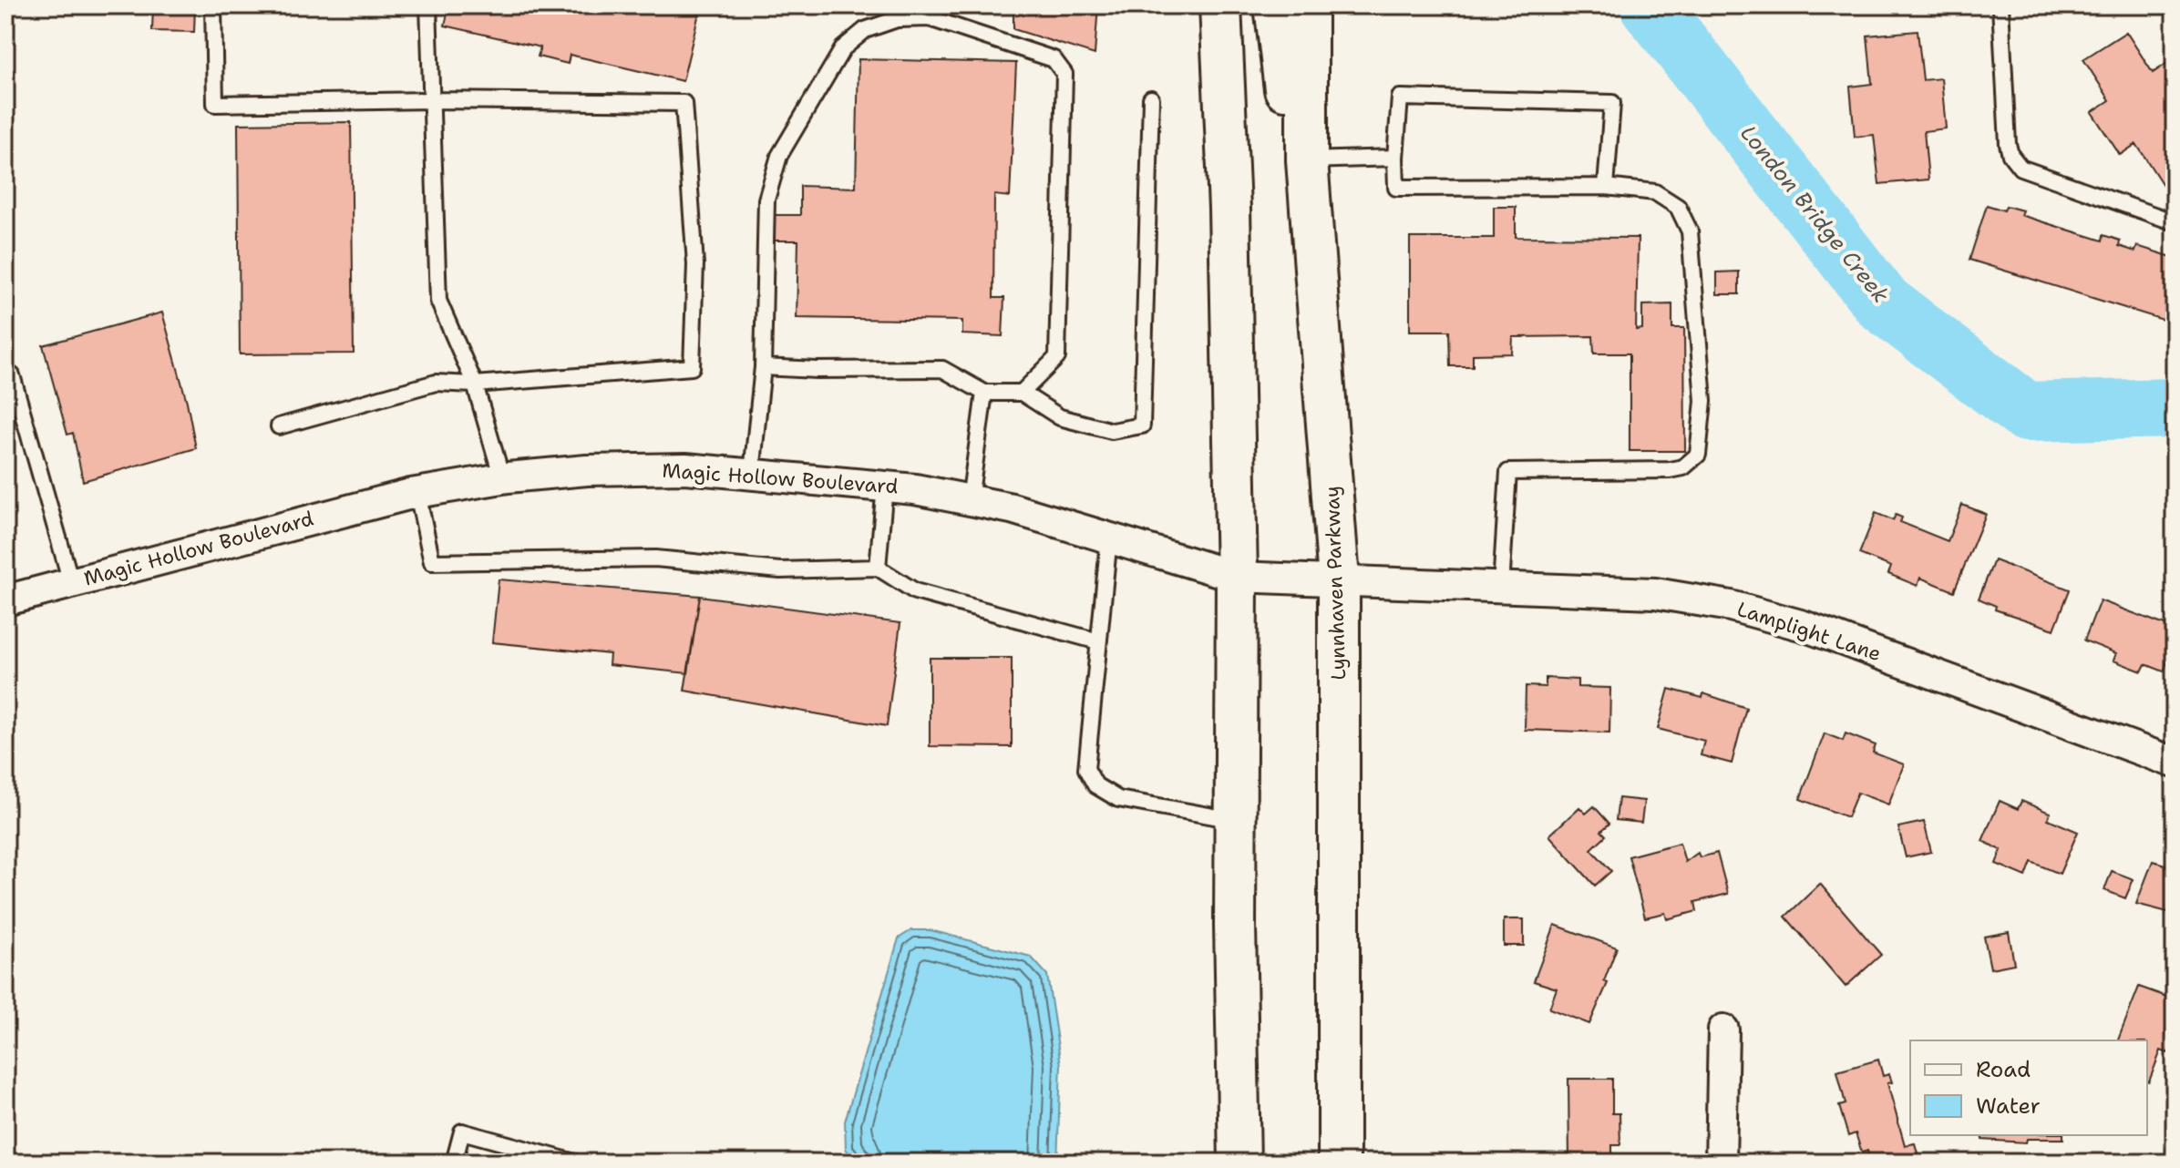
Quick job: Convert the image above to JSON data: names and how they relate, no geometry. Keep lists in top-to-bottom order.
{
  "streets": {
    "main road": ["Lynnhaven Parkway"],
    "street": ["Magic Hollow Boulevard", "Lamplight Lane"]
  },
  "crossings": [
    ["Magic Hollow Boulevard", "Lynnhaven Parkway"],
    ["Magic Hollow Boulevard", "Lamplight Lane"],
    ["Lynnhaven Parkway", "Lamplight Lane"]
  ],
  "water": ["London Bridge Creek"],
  "legend": ["Road", "Water"]
}
